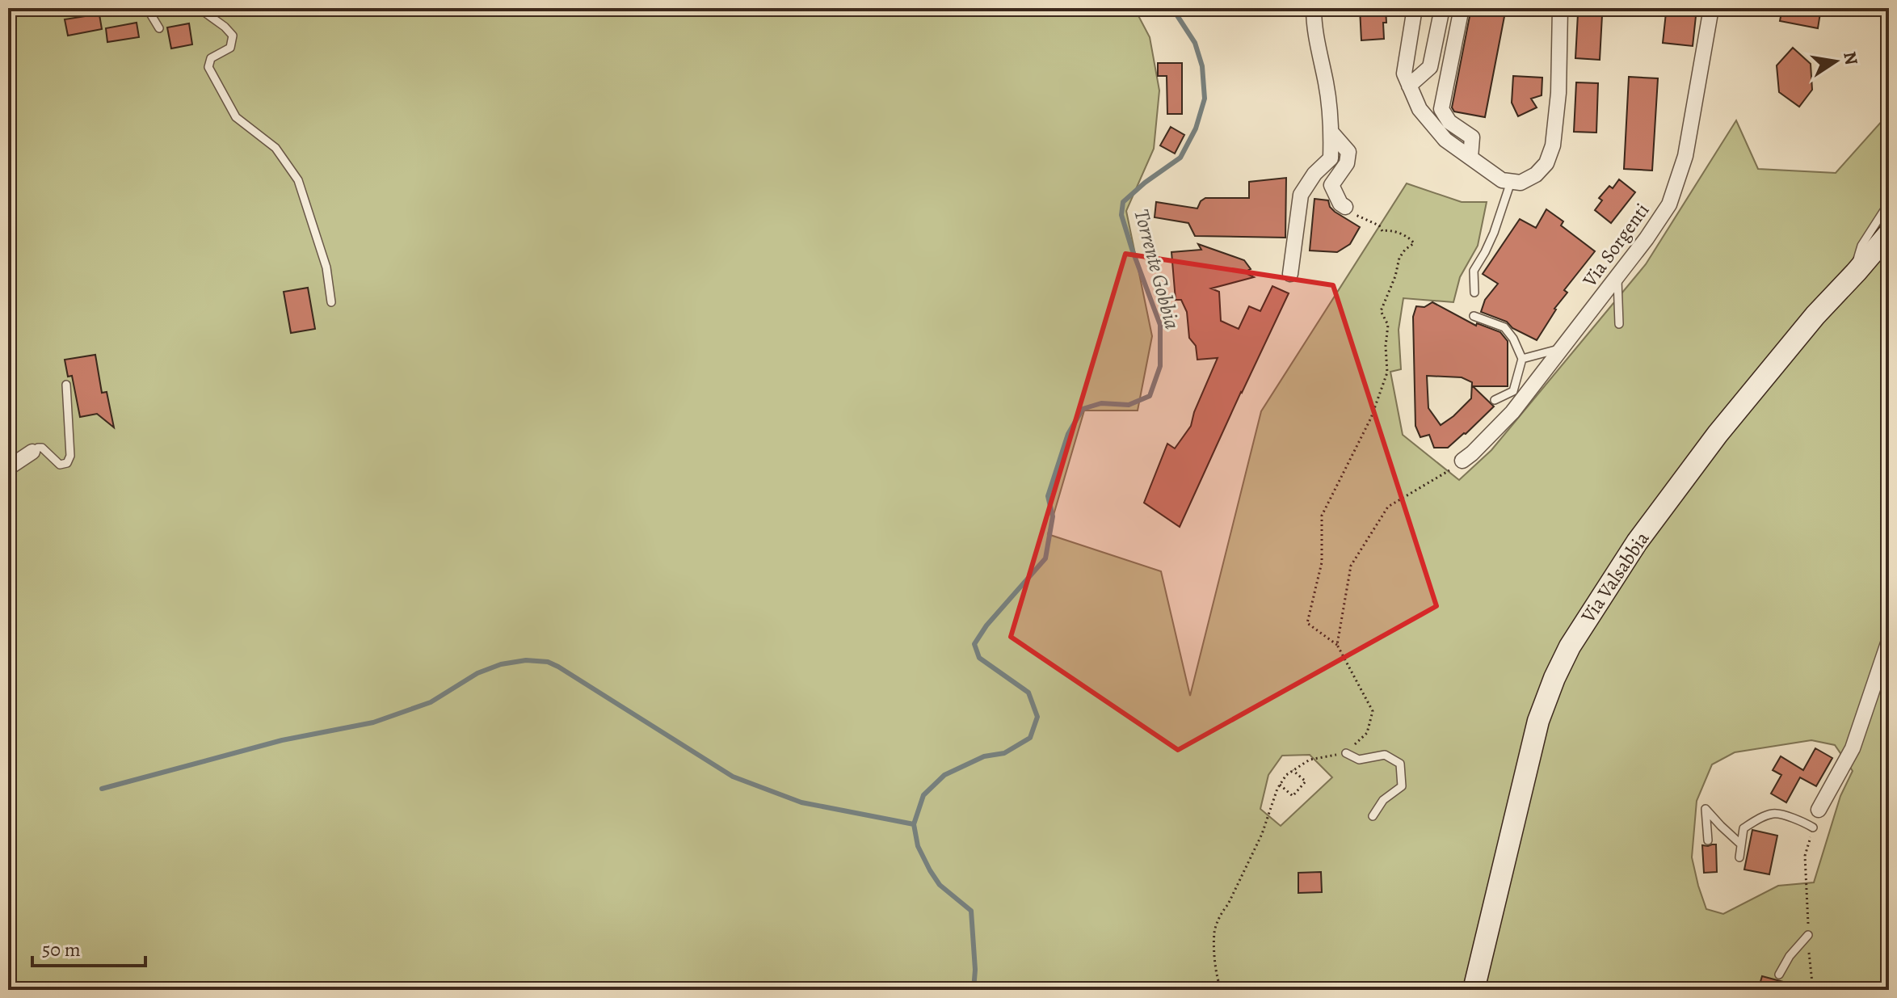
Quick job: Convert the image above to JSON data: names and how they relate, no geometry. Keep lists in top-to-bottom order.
{
  "streets": {
    "main road": ["Via Valsabbia"],
    "street": ["Via Sorgenti"]
  },
  "water": ["Torrente Gobbia"],
  "scale_bar": "50 m",
  "north": "right"
}
